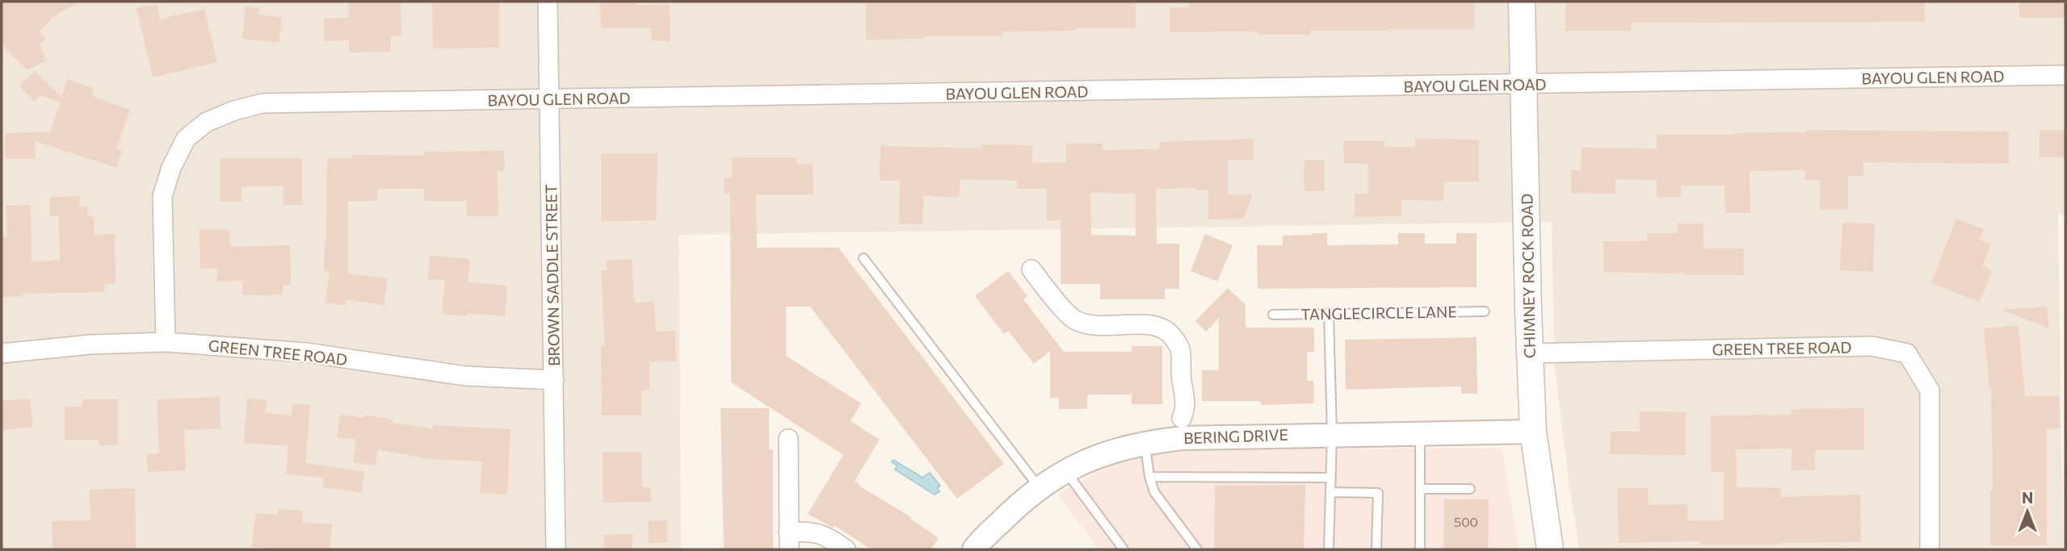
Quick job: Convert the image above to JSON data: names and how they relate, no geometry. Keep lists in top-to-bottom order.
{
  "streets": {
    "main road": ["CHIMNEY ROCK ROAD"],
    "street": [
      "BAYOU GLEN ROAD",
      "BROWN SADDLE STREET",
      "GREEN TREE ROAD",
      "BERING DRIVE"
    ],
    "lane": ["TANGLECIRCLE LANE"]
  },
  "crossings": [
    ["BAYOU GLEN ROAD", "BROWN SADDLE STREET"],
    ["BAYOU GLEN ROAD", "CHIMNEY ROCK ROAD"],
    ["BAYOU GLEN ROAD", "GREEN TREE ROAD"],
    ["BROWN SADDLE STREET", "GREEN TREE ROAD"],
    ["CHIMNEY ROCK ROAD", "GREEN TREE ROAD"],
    ["CHIMNEY ROCK ROAD", "BERING DRIVE"]
  ],
  "house_numbers": ["500"],
  "north": "top"
}
